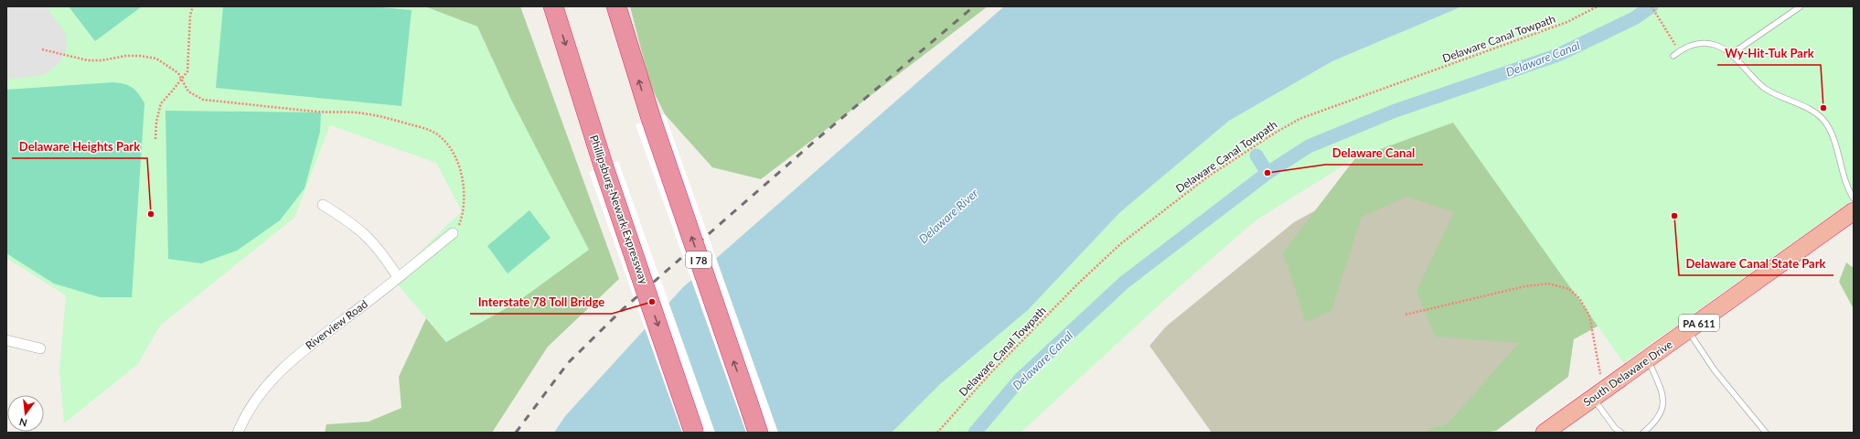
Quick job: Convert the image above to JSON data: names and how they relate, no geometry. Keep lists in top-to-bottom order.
{
  "streets": {
    "highway": [
      "Phillipsburg-Newark Expressway",
      "I 78",
      "PA 611",
      "South Delaware Drive"
    ],
    "street": ["Riverview Road"],
    "path": ["Delaware Canal Towpath"]
  },
  "water": ["Delaware Canal", "Delaware River"],
  "places": [
    "Wy-Hit-Tuk Park",
    "Delaware Canal",
    "Delaware Heights Park",
    "Delaware Canal State Park",
    "Interstate 78 Toll Bridge"
  ],
  "north": "bottom"
}
